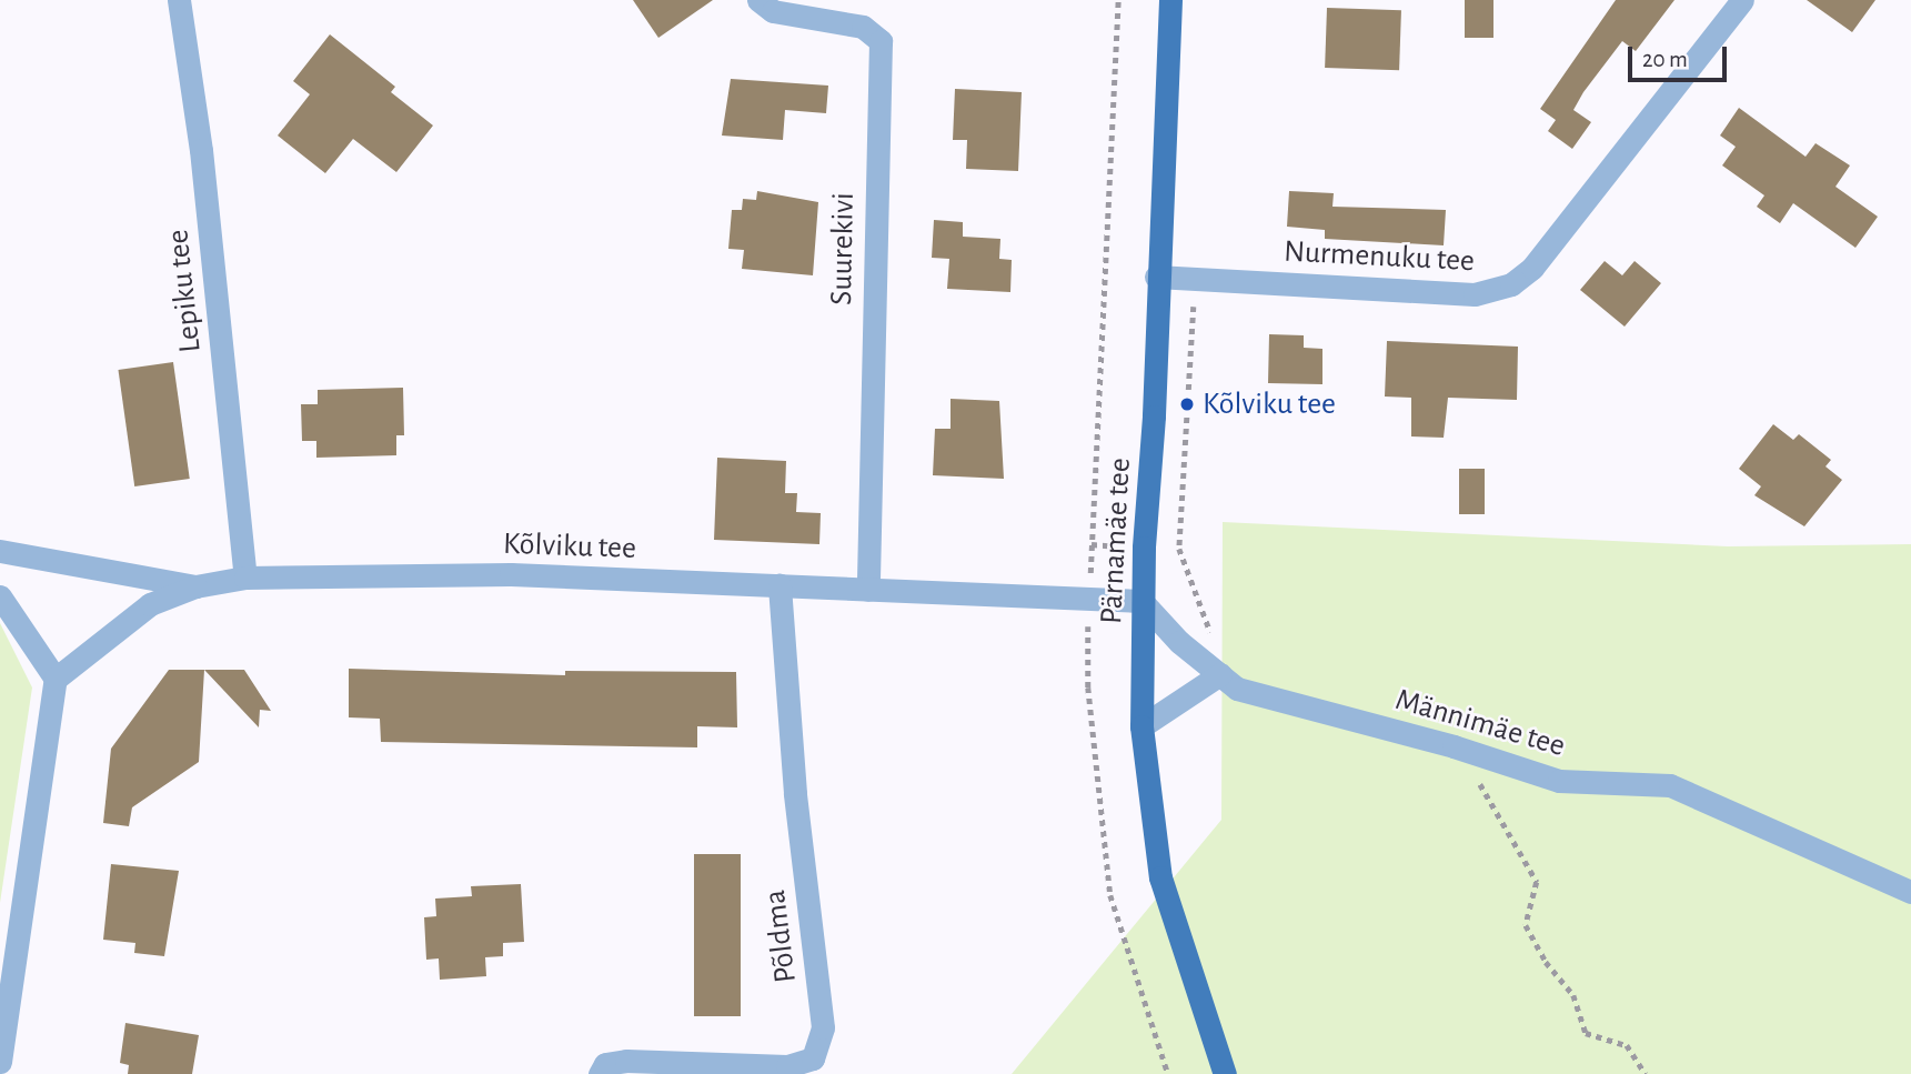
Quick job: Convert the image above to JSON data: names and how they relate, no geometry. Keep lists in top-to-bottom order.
{
  "streets": {
    "main road": ["Pärnamäe tee"],
    "street": [
      "Suurekivi",
      "Nurmenuku tee",
      "Lepiku tee",
      "Kõlviku tee",
      "Männimäe tee",
      "Põldma"
    ]
  },
  "crossings": [
    ["Suurekivi", "Kõlviku tee"],
    ["Nurmenuku tee", "Pärnamäe tee"],
    ["Lepiku tee", "Kõlviku tee"],
    ["Pärnamäe tee", "Kõlviku tee"],
    ["Pärnamäe tee", "Männimäe tee"],
    ["Kõlviku tee", "Männimäe tee"],
    ["Kõlviku tee", "Põldma"]
  ],
  "places": ["Kõlviku tee"],
  "scale_bar": "20 m"
}
